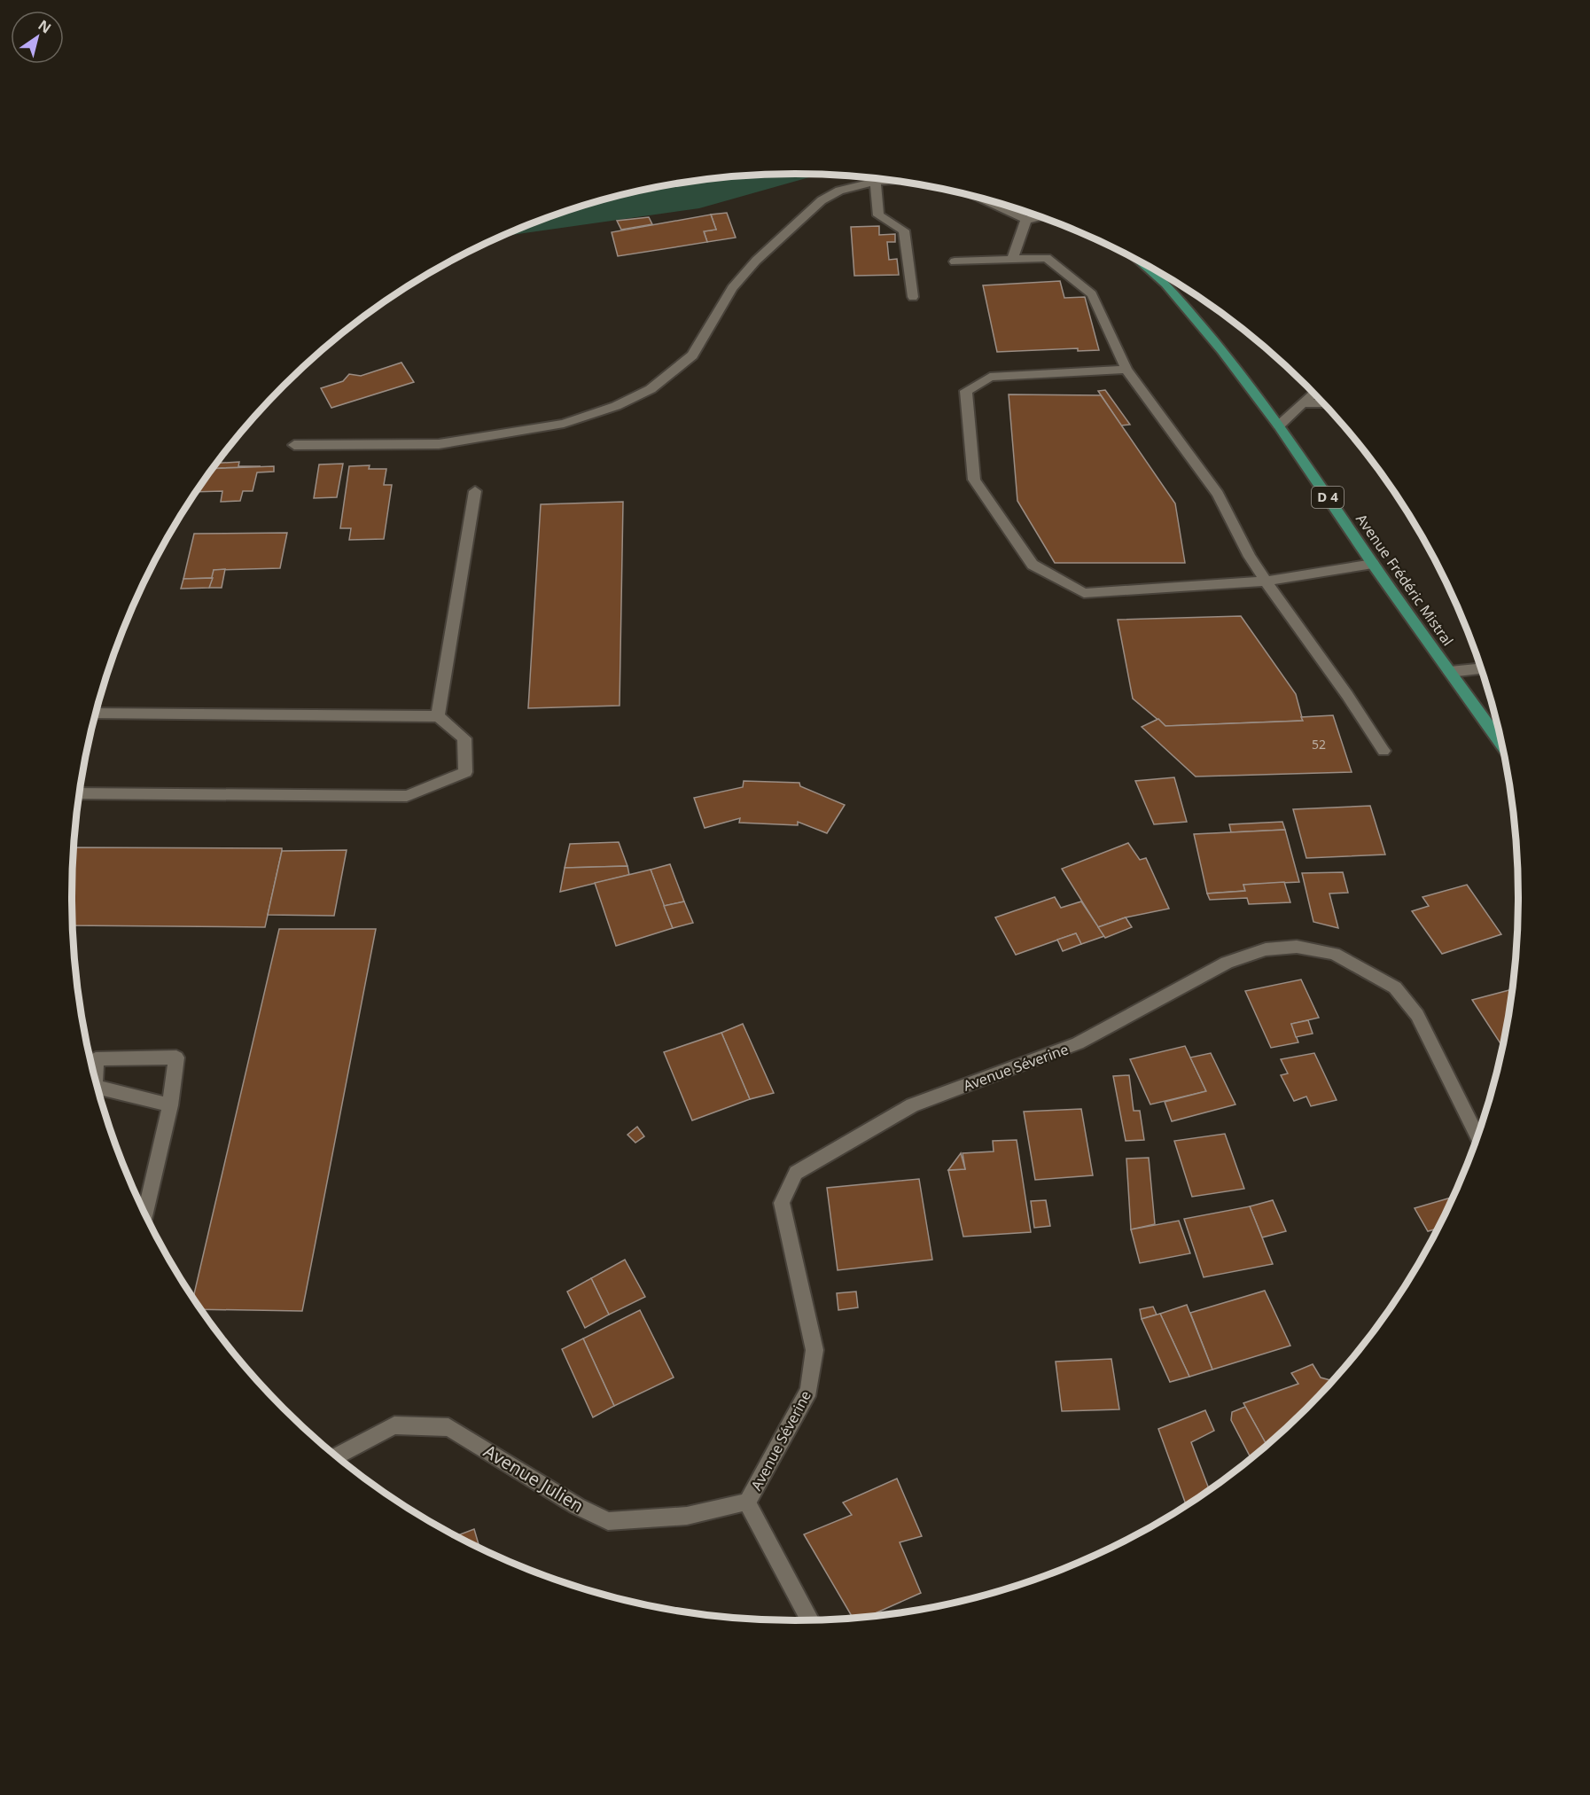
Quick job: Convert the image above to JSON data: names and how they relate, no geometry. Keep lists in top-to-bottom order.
{
  "streets": {
    "main road": ["D 4", "Avenue Frédéric Mistral"],
    "street": ["Avenue Séverine", "Avenue Julien"]
  },
  "crossings": [
    ["Avenue Séverine", "Avenue Julien"]
  ],
  "house_numbers": ["52"],
  "north": "top right"
}
